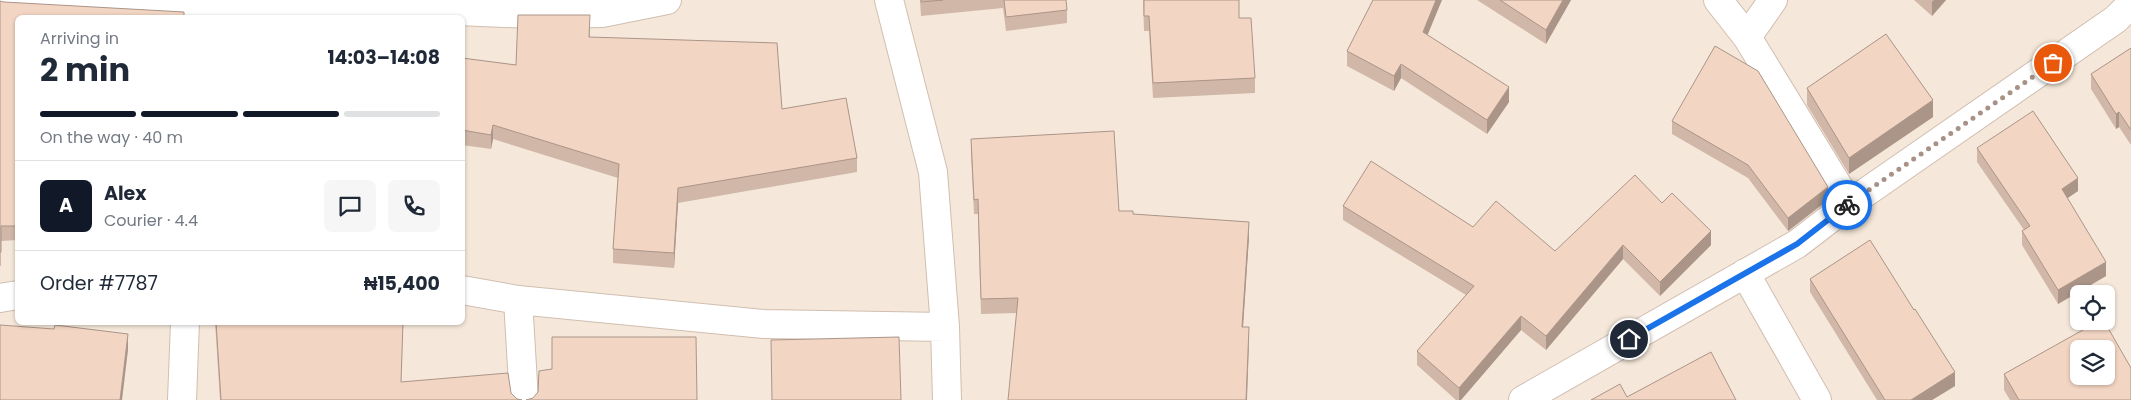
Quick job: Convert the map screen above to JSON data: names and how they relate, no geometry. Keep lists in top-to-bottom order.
{
  "page": {
    "heading": ["2 min", "Arriving in", "14:03–14:08"],
    "panel": [
      "Alex",
      "Courier · 4.4",
      "Order #7787",
      "₦15,400"
    ],
    "bar": "On the way · 40 m",
    "round": "A"
  }
}
